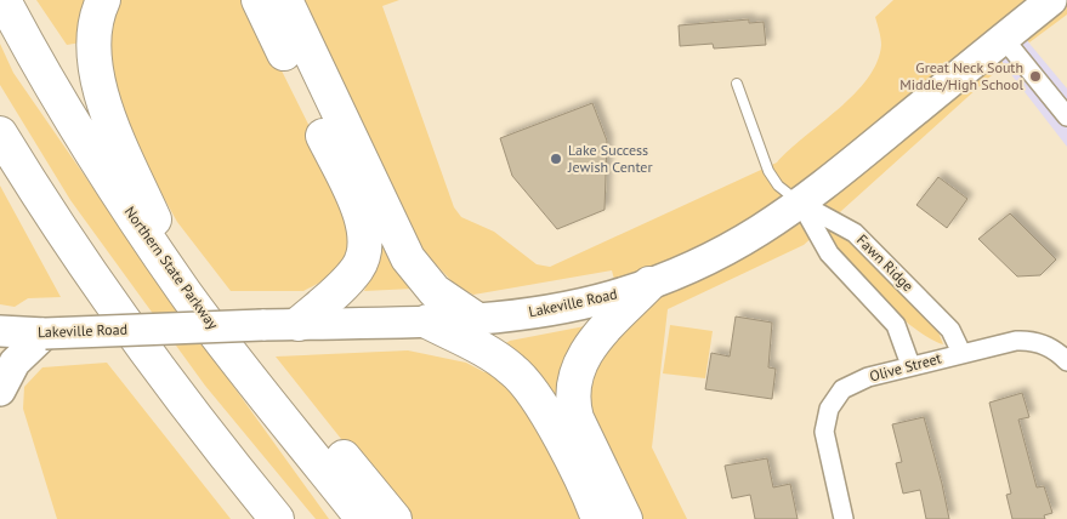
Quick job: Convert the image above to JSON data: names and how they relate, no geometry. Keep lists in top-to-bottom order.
{
  "streets": {
    "highway": ["Northern State Parkway"],
    "main road": ["Lakeville Road"],
    "street": ["Fawn Ridge", "Olive Street"]
  },
  "crossings": [
    ["Fawn Ridge", "Lakeville Road"],
    ["Fawn Ridge", "Olive Street"]
  ],
  "places": ["Great Neck South Middle/High School", "Lake Success Jewish Center"]
}
